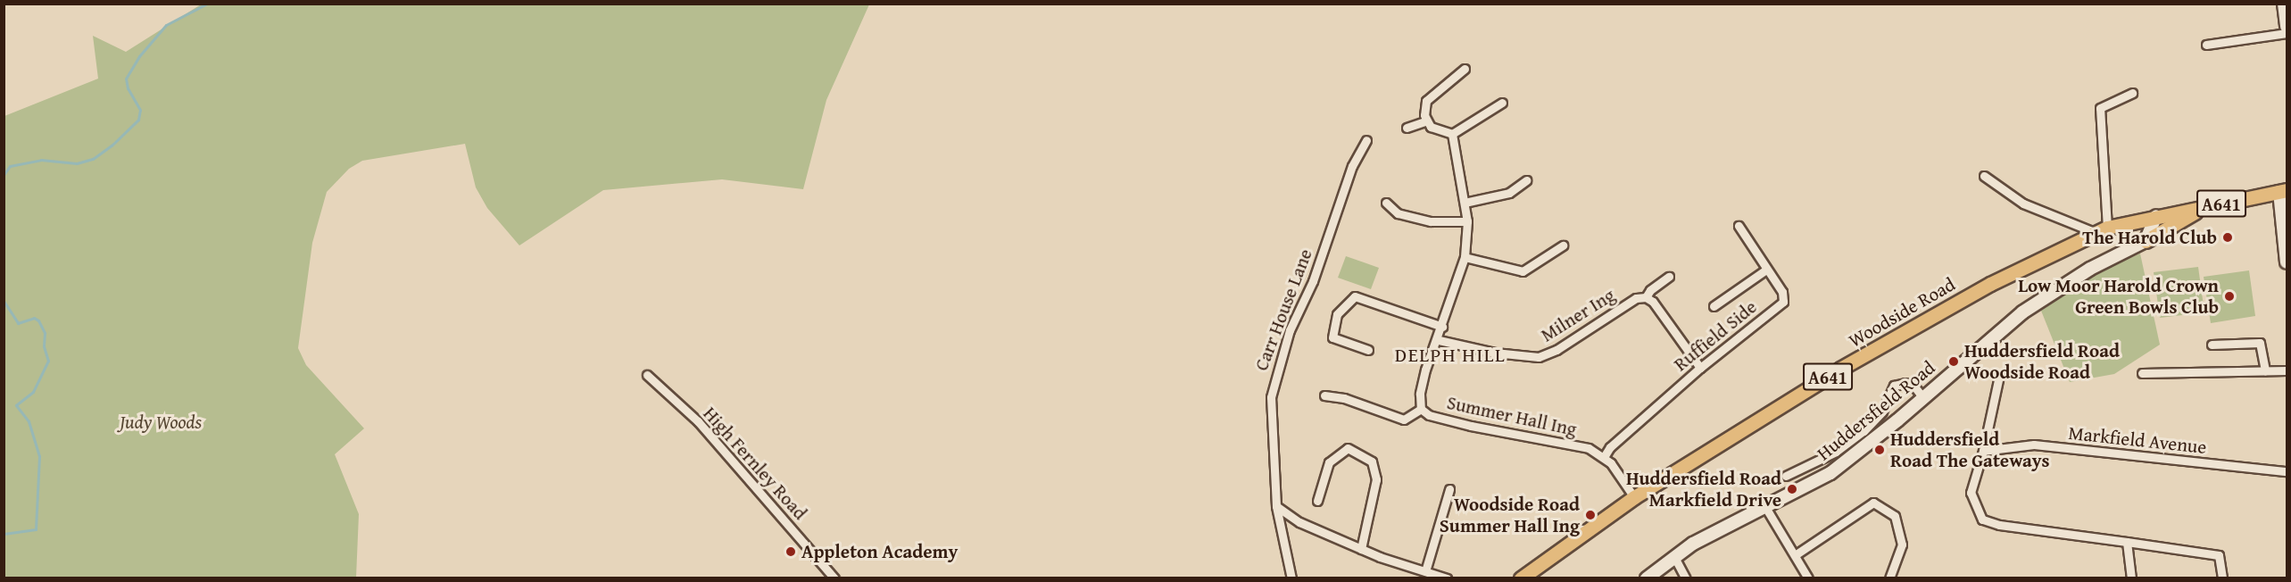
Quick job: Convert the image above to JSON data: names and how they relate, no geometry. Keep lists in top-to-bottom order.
{
  "streets": {
    "main road": ["A641", "Woodside Road", "Huddersfield Road"],
    "street": [
      "Carr House Lane",
      "Milner Ing",
      "Ruffield Side",
      "Summer Hall Ing",
      "Markfield Avenue",
      "High Fernley Road"
    ]
  },
  "crossings": [
    ["A641", "Woodside Road"],
    ["Woodside Road", "Summer Hall Ing"],
    ["Milner Ing", "Ruffield Side"],
    ["Milner Ing", "Summer Hall Ing"],
    ["Ruffield Side", "Summer Hall Ing"]
  ],
  "districts": ["DELPH HILL"],
  "parks": ["Judy Woods"],
  "places": [
    "The Harold Club",
    "Low Moor Harold Crown Green Bowls Club",
    "Huddersfield Road Woodside Road",
    "Huddersfield Road The Gateways",
    "Huddersfield Road Markfield Drive",
    "Woodside Road Summer Hall Ing",
    "Appleton Academy"
  ]
}
